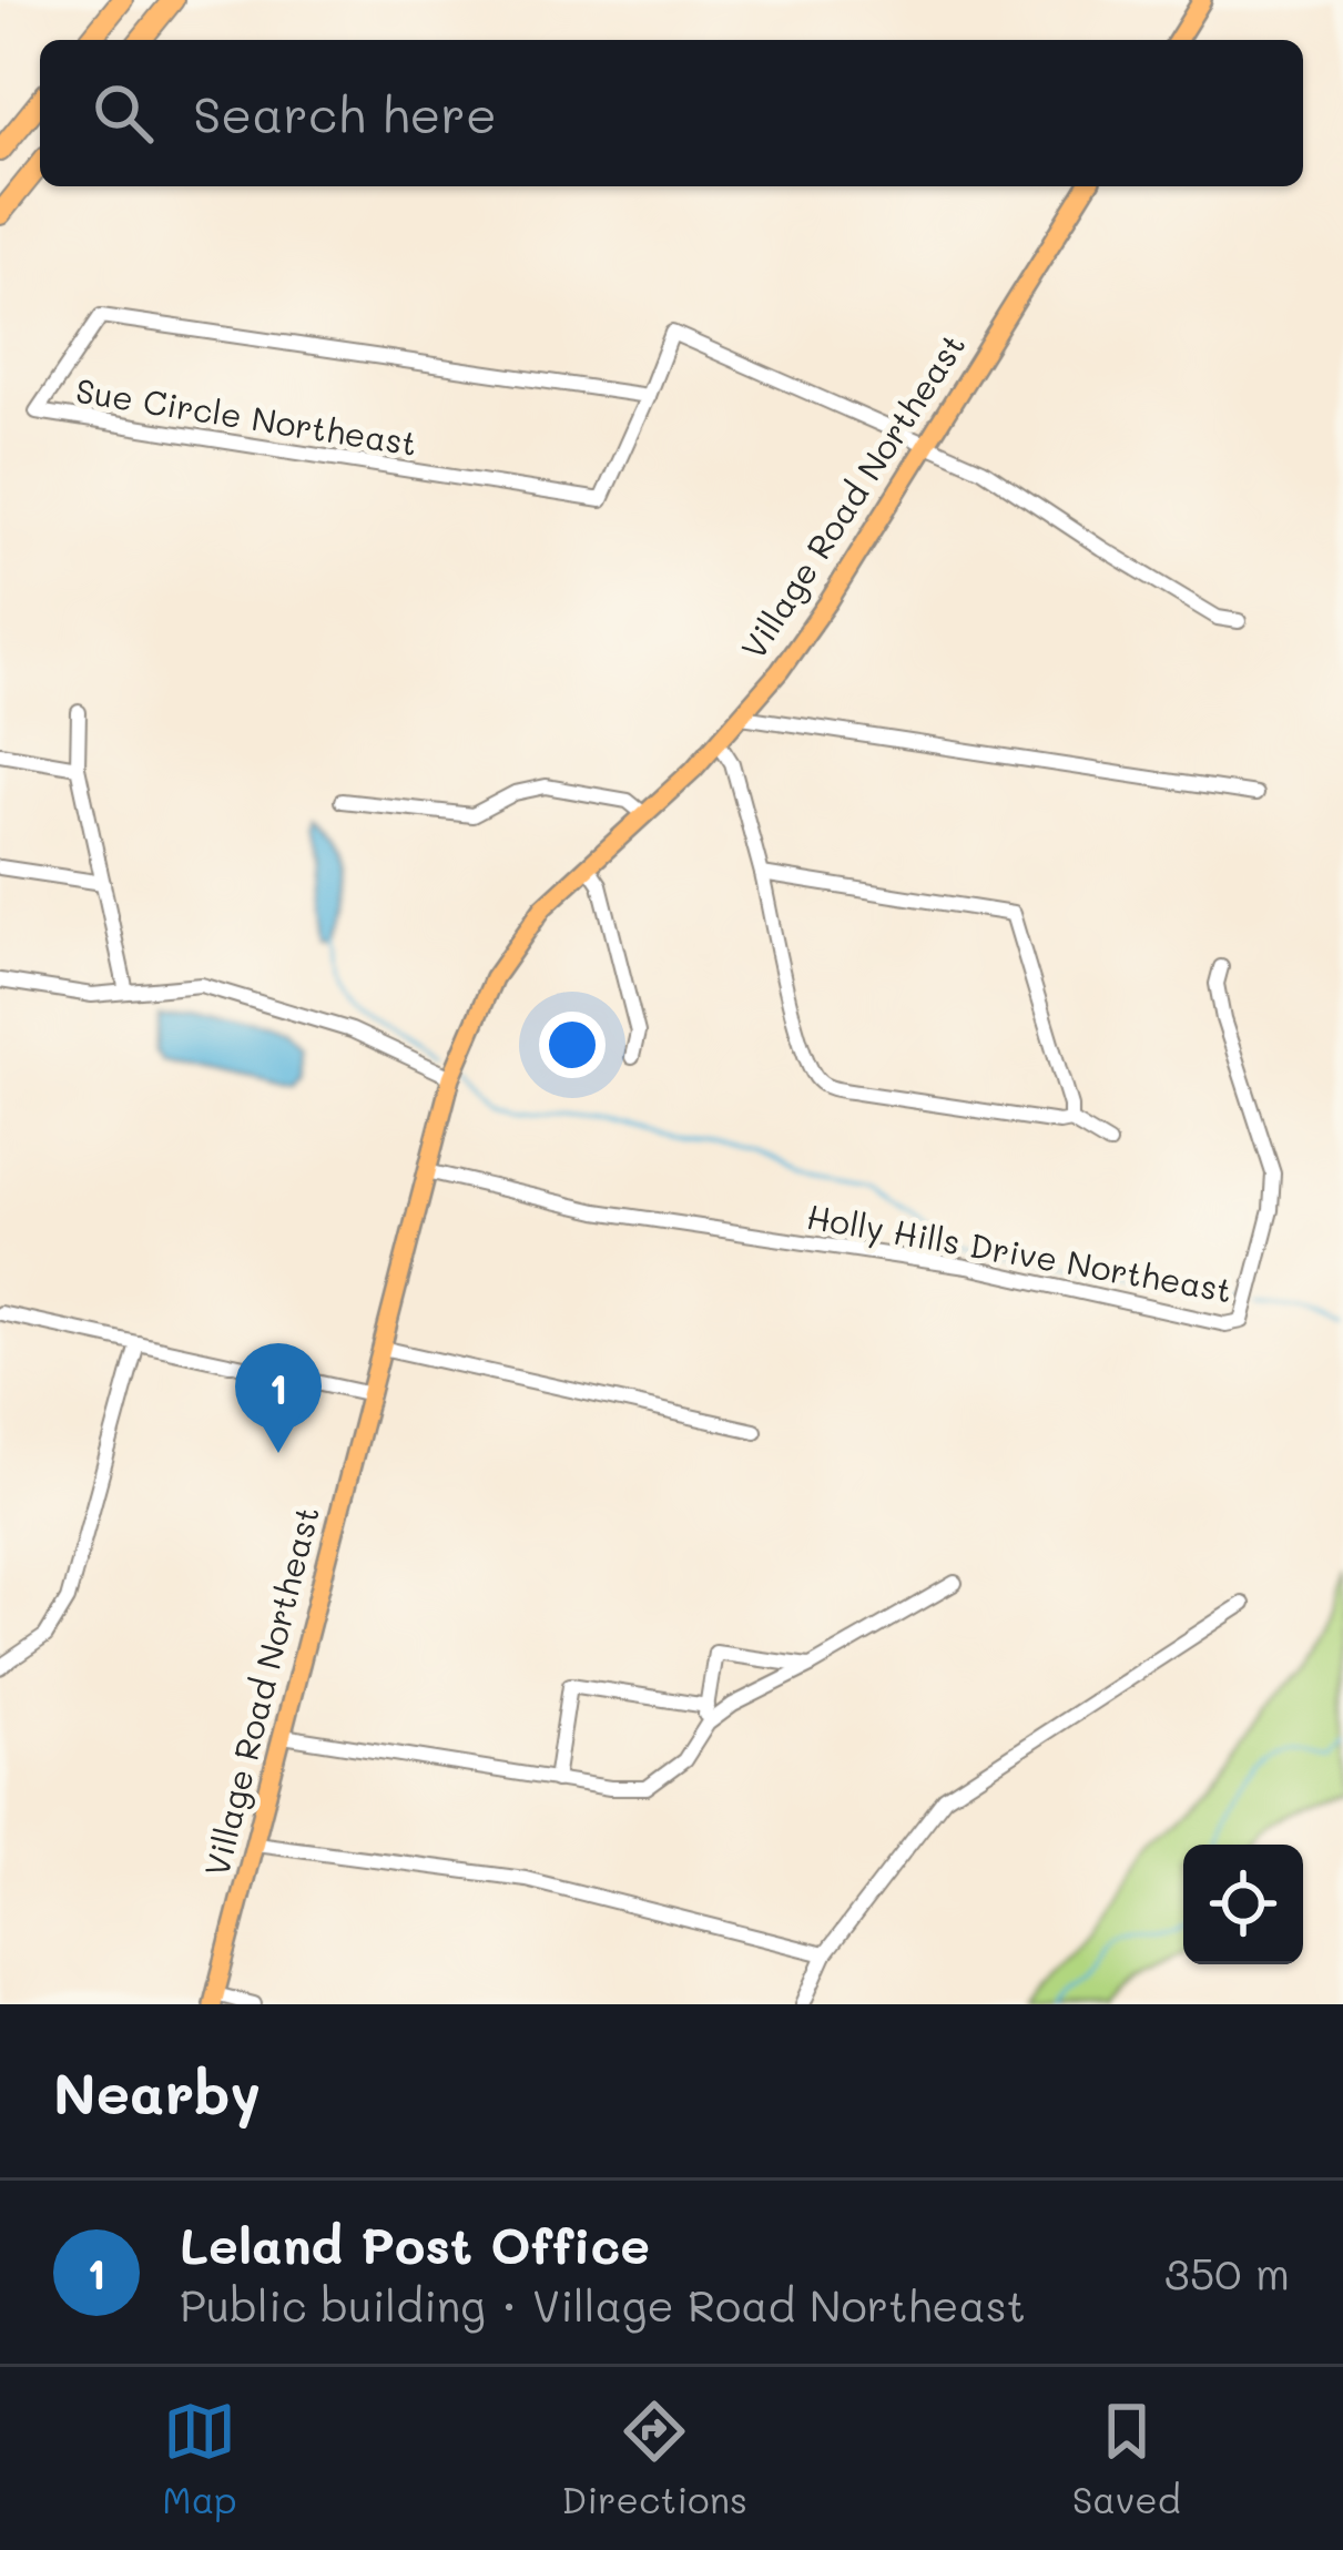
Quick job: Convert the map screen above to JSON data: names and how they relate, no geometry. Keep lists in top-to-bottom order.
{
  "streets": {
    "main road": ["Village Road Northeast"],
    "street": ["Sue Circle Northeast", "Holly Hills Drive Northeast"]
  },
  "crossings": [
    ["Sue Circle Northeast", "Village Road Northeast"],
    ["Village Road Northeast", "Holly Hills Drive Northeast"]
  ],
  "page": {
    "search": "Search here",
    "pins": "1",
    "heading": "Nearby",
    "list": [
      {
        "mark": "1",
        "name": "Leland Post Office",
        "note": "Public building · Village Road Northeast",
        "value": "350 m"
      }
    ],
    "nav": ["Map", "Directions", "Saved"]
  }
}
